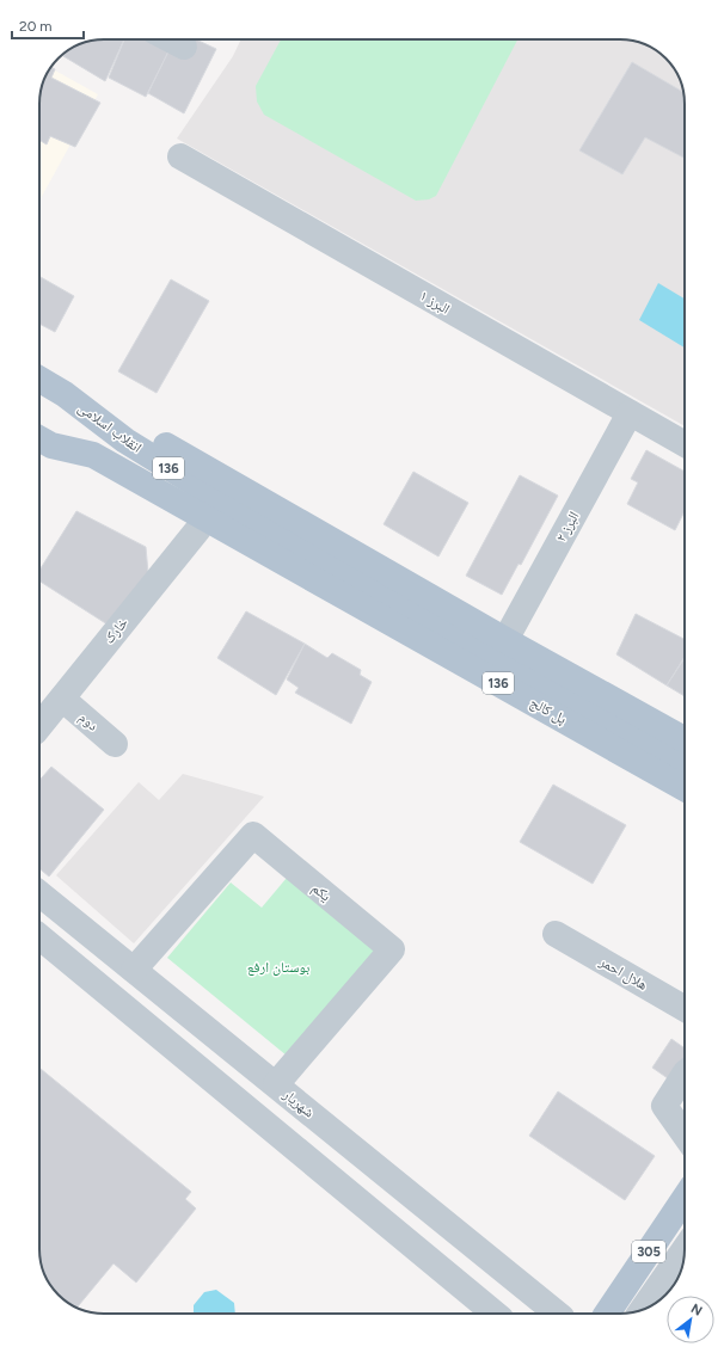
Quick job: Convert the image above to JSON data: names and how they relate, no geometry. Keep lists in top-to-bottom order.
{
  "streets": {
    "main road": [
      "انقلاب اسلامی",
      "136",
      "پل کالج",
      "305"
    ],
    "street": [
      "البرز ۱",
      "البرز ۲",
      "خارک",
      "دوم",
      "یکم",
      "هلال احمر",
      "شهریار"
    ]
  },
  "crossings": [
    ["البرز ۱", "البرز ۲"],
    ["انقلاب اسلامی", "پل کالج"],
    ["خارک", "دوم"],
    ["یکم", "شهریار"]
  ],
  "parks": ["بوستان ارفع"],
  "scale_bar": "20 m",
  "north": "top right"
}
